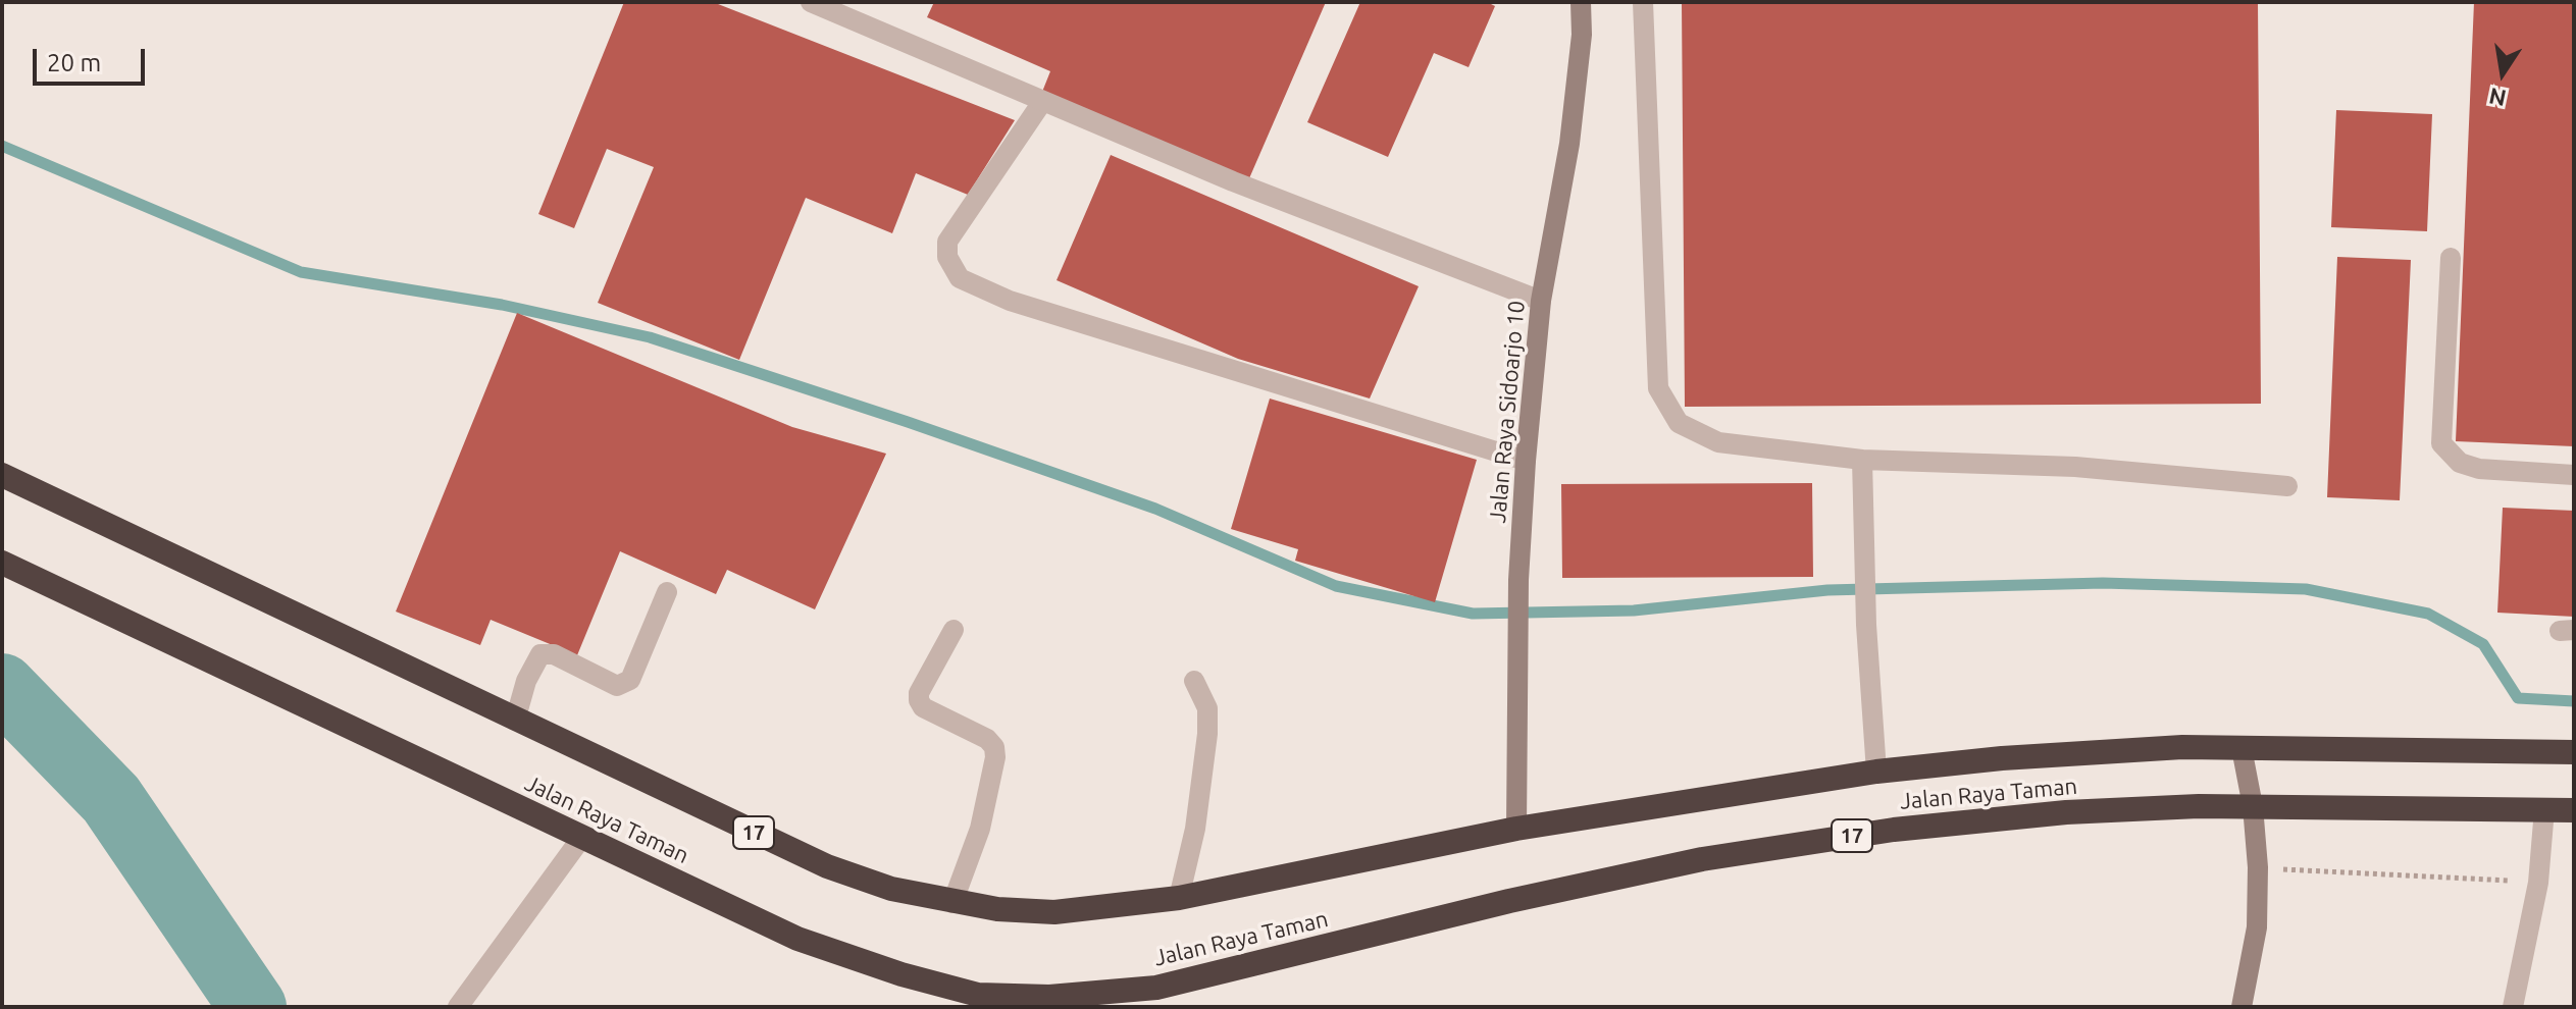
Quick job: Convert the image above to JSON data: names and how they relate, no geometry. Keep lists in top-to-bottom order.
{
  "streets": {
    "highway": ["Jalan Raya Taman", "17"],
    "street": ["Jalan Raya Sidoarjo 10"]
  },
  "crossings": [
    ["Jalan Raya Sidoarjo 10", "Jalan Raya Taman"]
  ],
  "scale_bar": "20 m",
  "north": "bottom"
}
